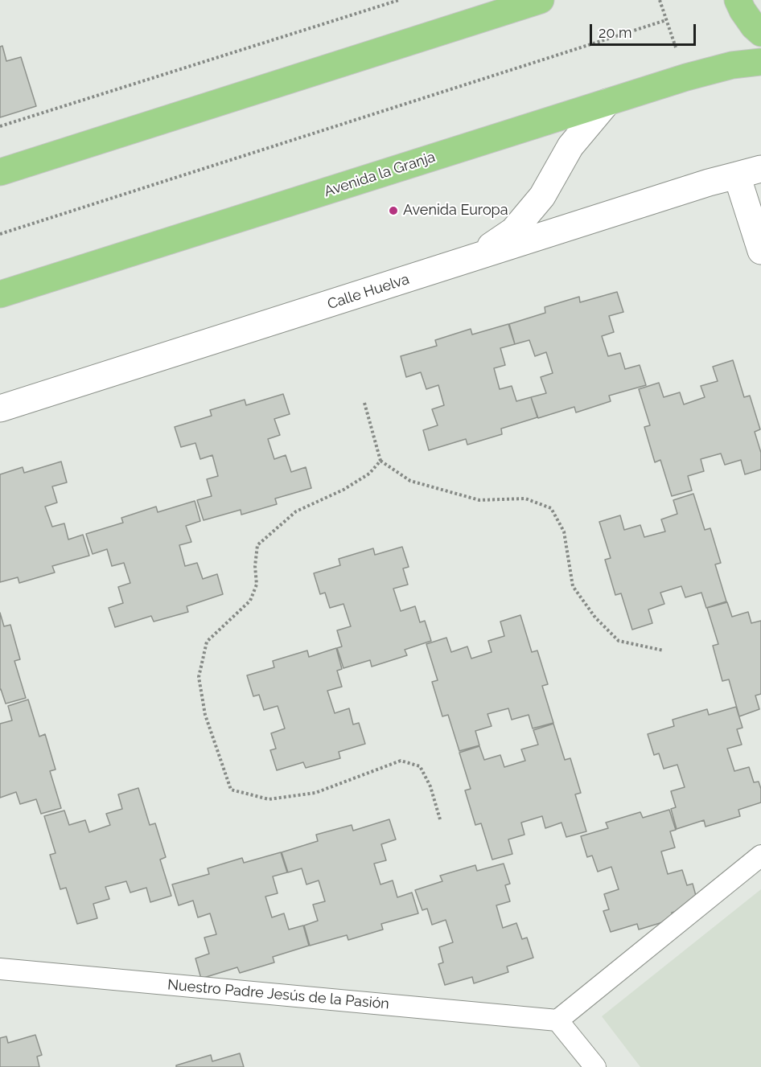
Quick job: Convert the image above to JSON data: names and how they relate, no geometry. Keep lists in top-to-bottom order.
{
  "streets": {
    "main road": ["Avenida la Granja"],
    "street": ["Calle Huelva", "Nuestro Padre Jesús de la Pasión"]
  },
  "places": ["Avenida Europa"],
  "scale_bar": "20 m"
}
